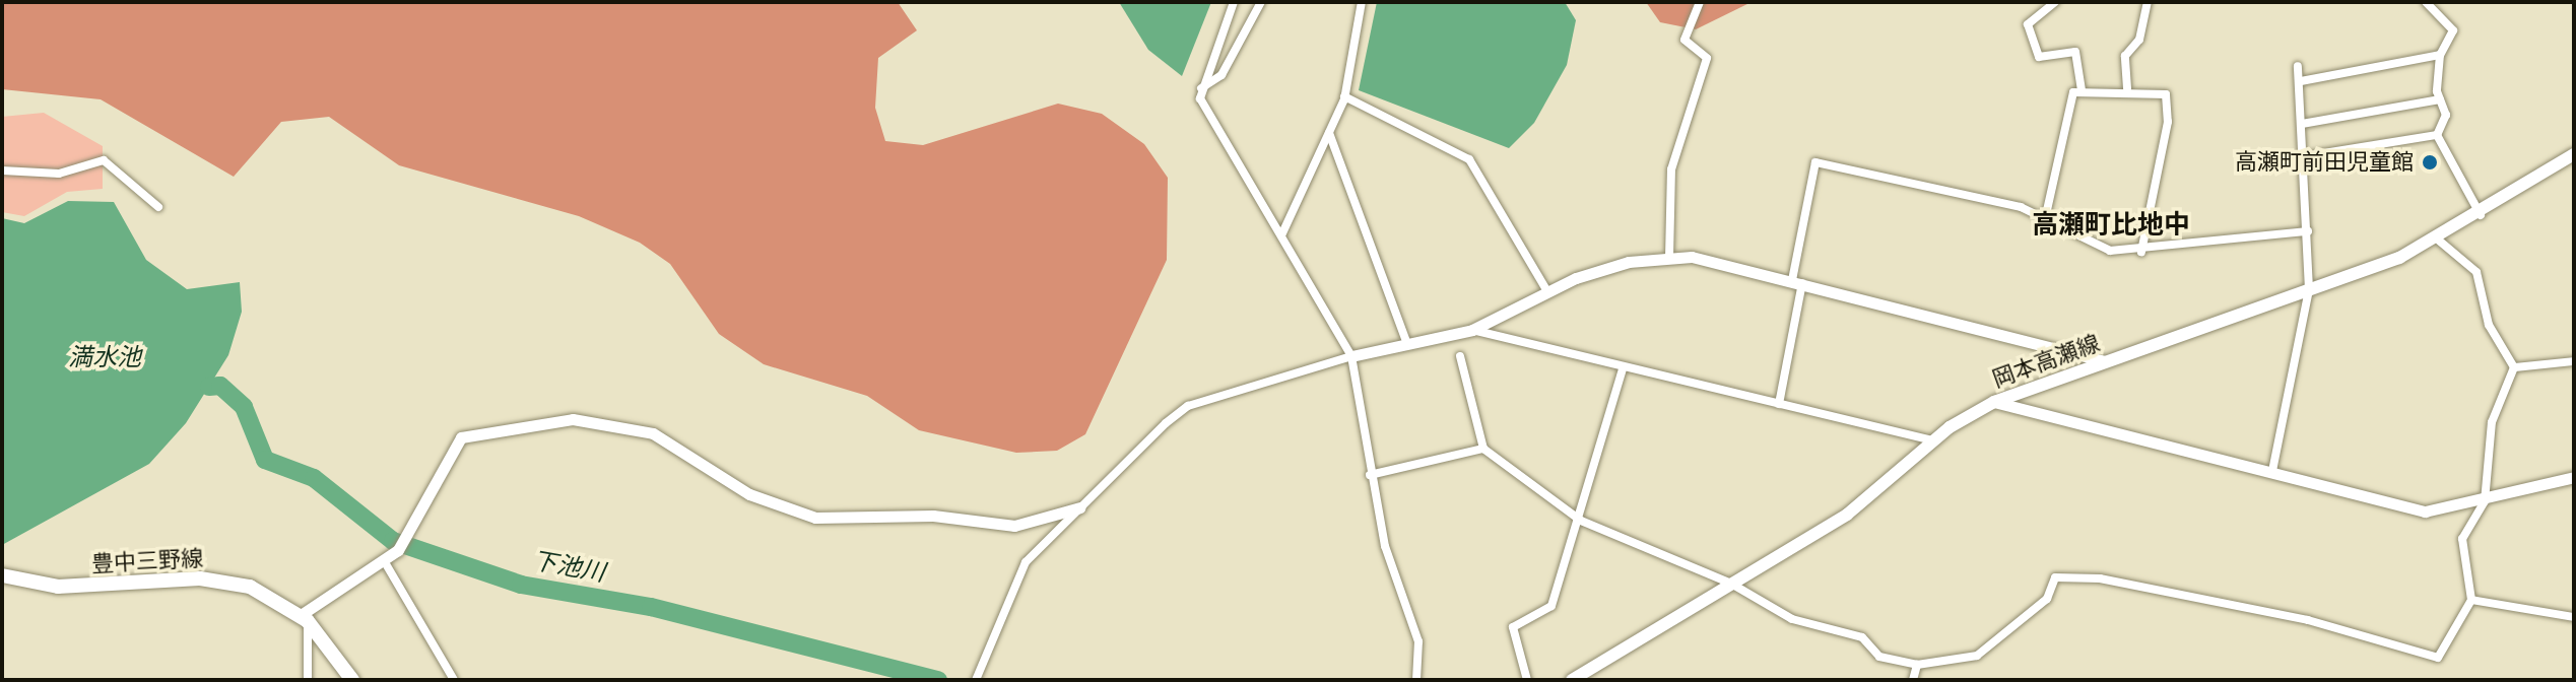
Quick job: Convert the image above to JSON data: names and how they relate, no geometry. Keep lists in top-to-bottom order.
{
  "streets": {
    "main road": ["岡本高瀬線", "豊中三野線"]
  },
  "districts": ["高瀬町比地中"],
  "water": ["満水池", "下池川"],
  "places": ["高瀬町前田児童館"]
}
